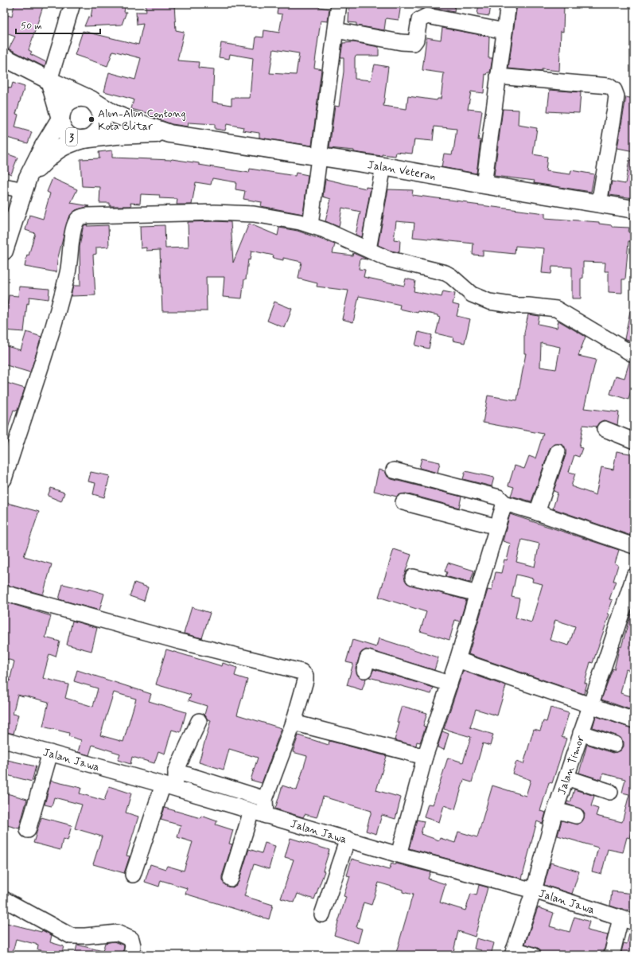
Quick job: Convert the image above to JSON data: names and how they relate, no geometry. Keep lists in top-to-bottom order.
{
  "streets": {
    "main road": ["3", "Jalan Veteran"],
    "street": ["Jalan Jawa", "Jalan Timor"]
  },
  "crossings": [
    ["3", "Jalan Veteran"],
    ["Jalan Jawa", "Jalan Timor"]
  ],
  "places": ["Alun-Alun Contong Kota Blitar"],
  "scale_bar": "50 m"
}
